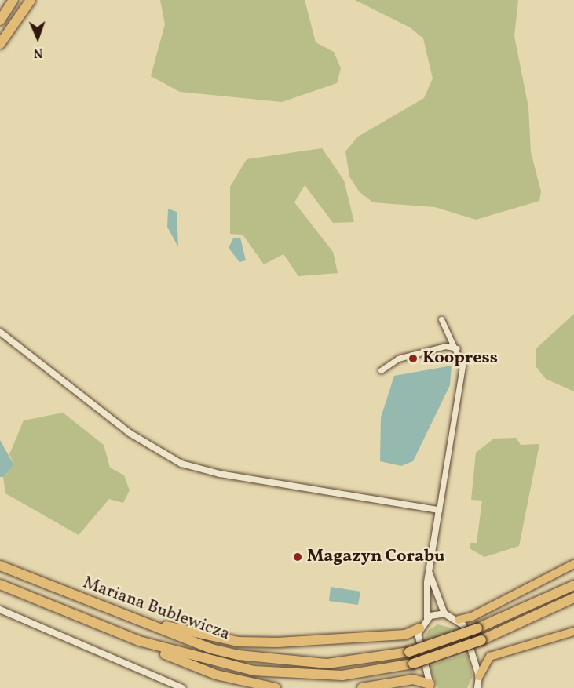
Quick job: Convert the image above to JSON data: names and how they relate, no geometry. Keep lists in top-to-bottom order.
{
  "streets": {
    "highway": ["Mariana Bublewicza"]
  },
  "places": ["Koopress", "Magazyn Corabu"],
  "north": "bottom"
}
